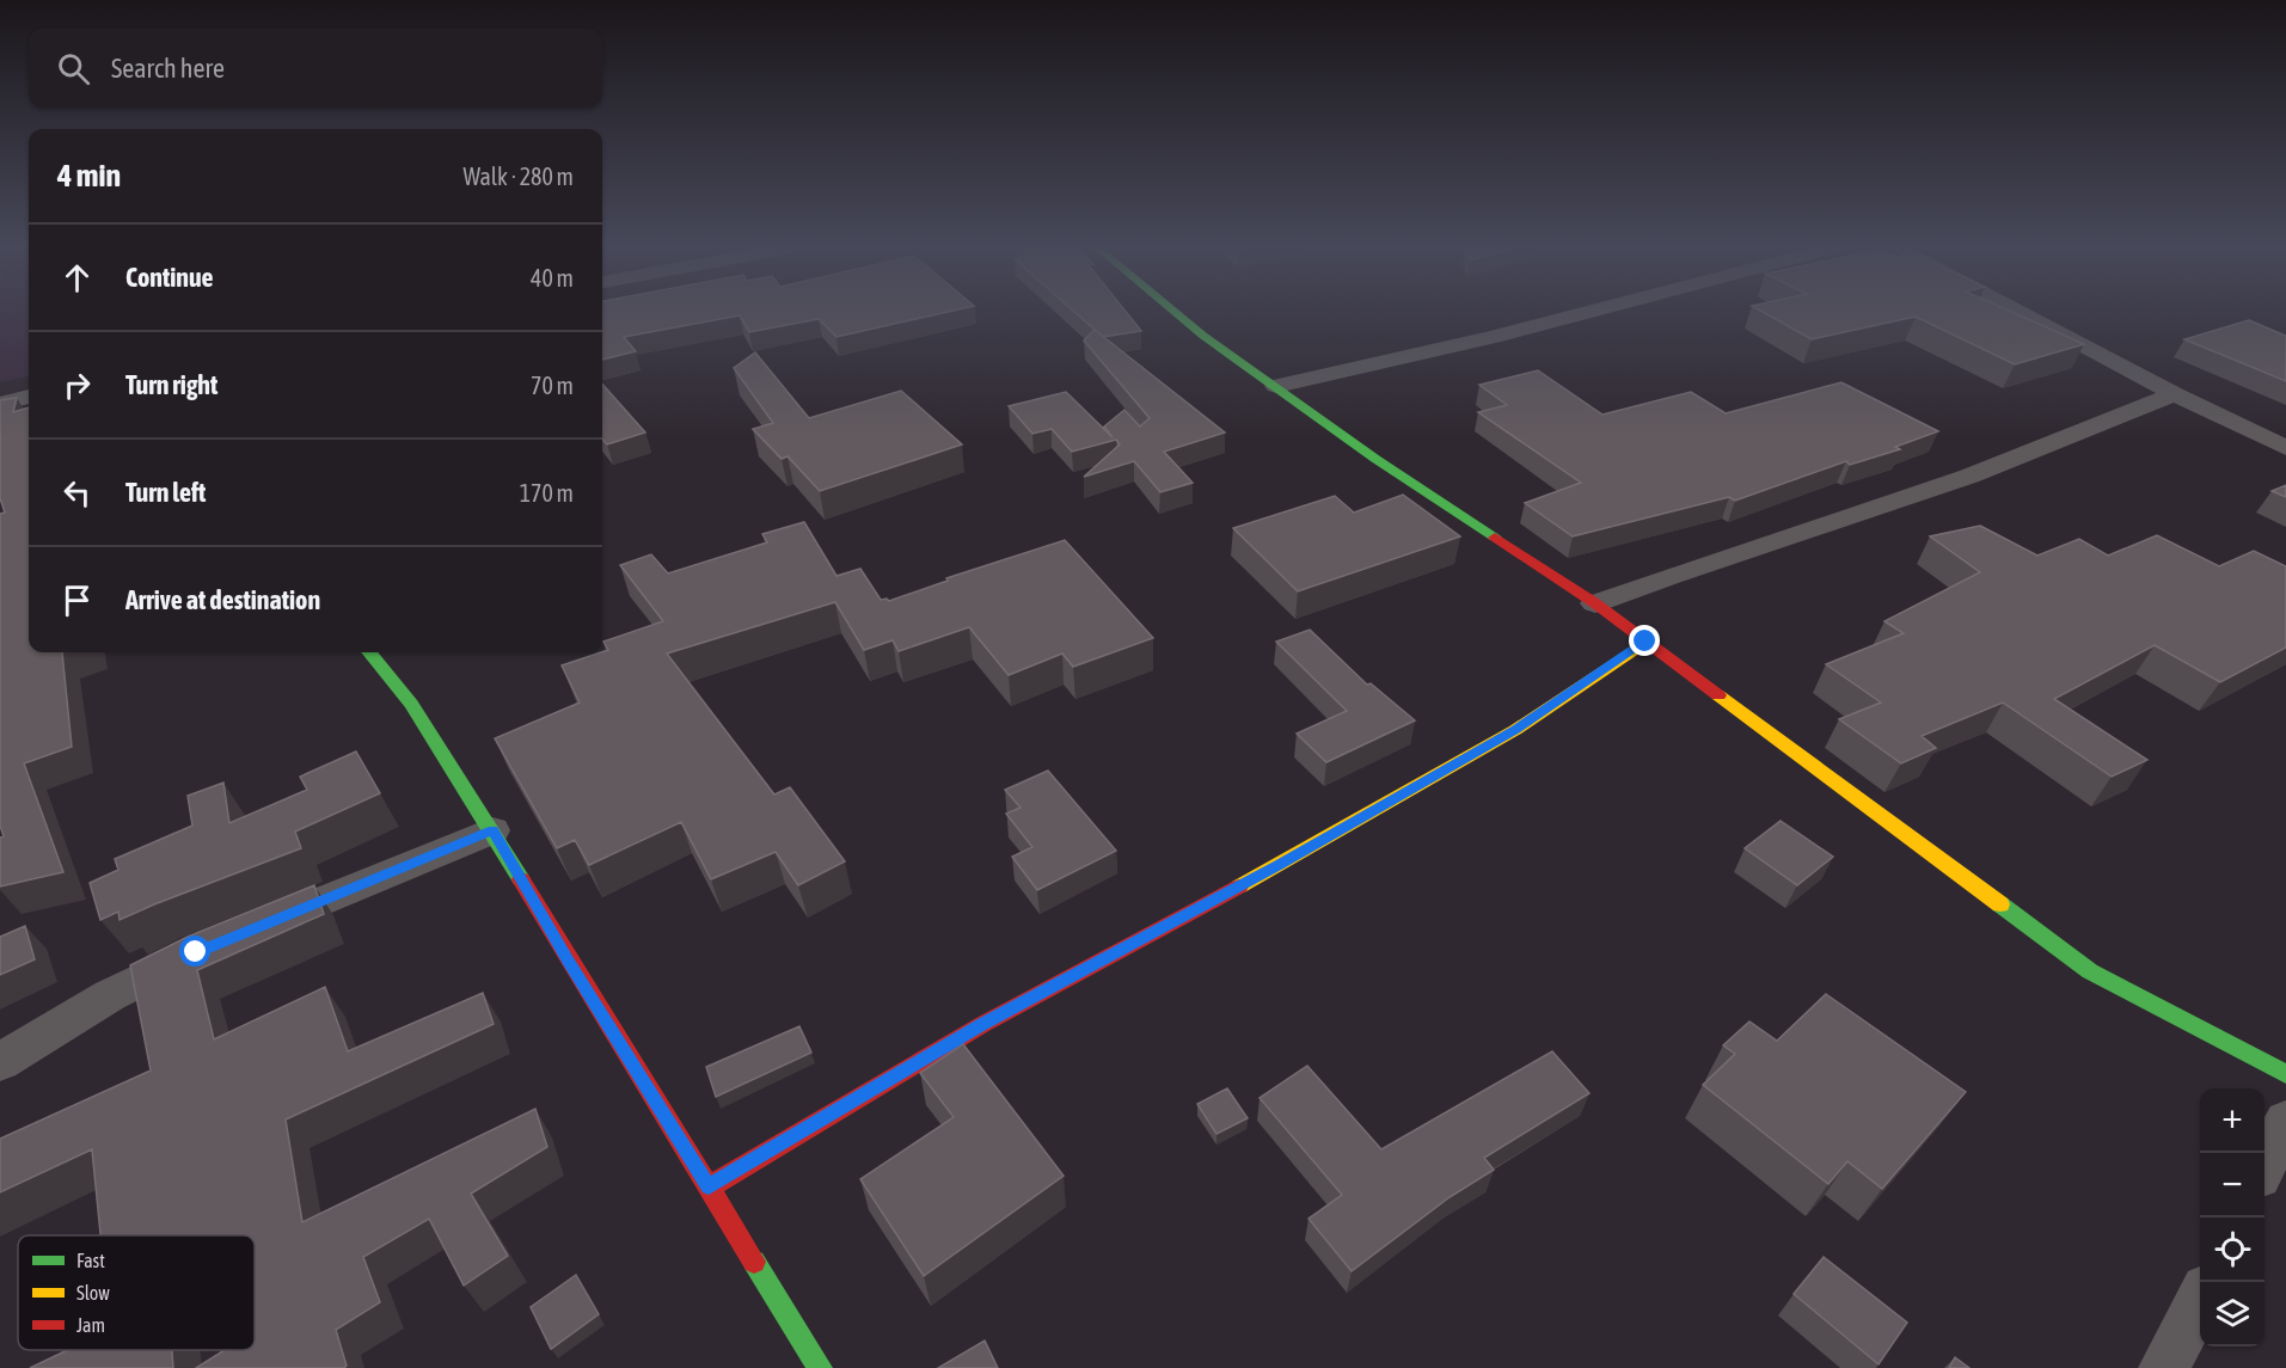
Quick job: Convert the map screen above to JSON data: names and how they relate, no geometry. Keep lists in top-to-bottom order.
{
  "legend": ["Fast", "Slow", "Jam"],
  "page": {
    "search": "Search here",
    "heading": ["4 min", "Walk · 280 m"],
    "list": [
      ["Continue", "40 m"],
      ["Turn right", "70 m"],
      ["Turn left", "170 m"],
      "Arrive at destination"
    ],
    "map_buttons": ["+", "−"]
  }
}
